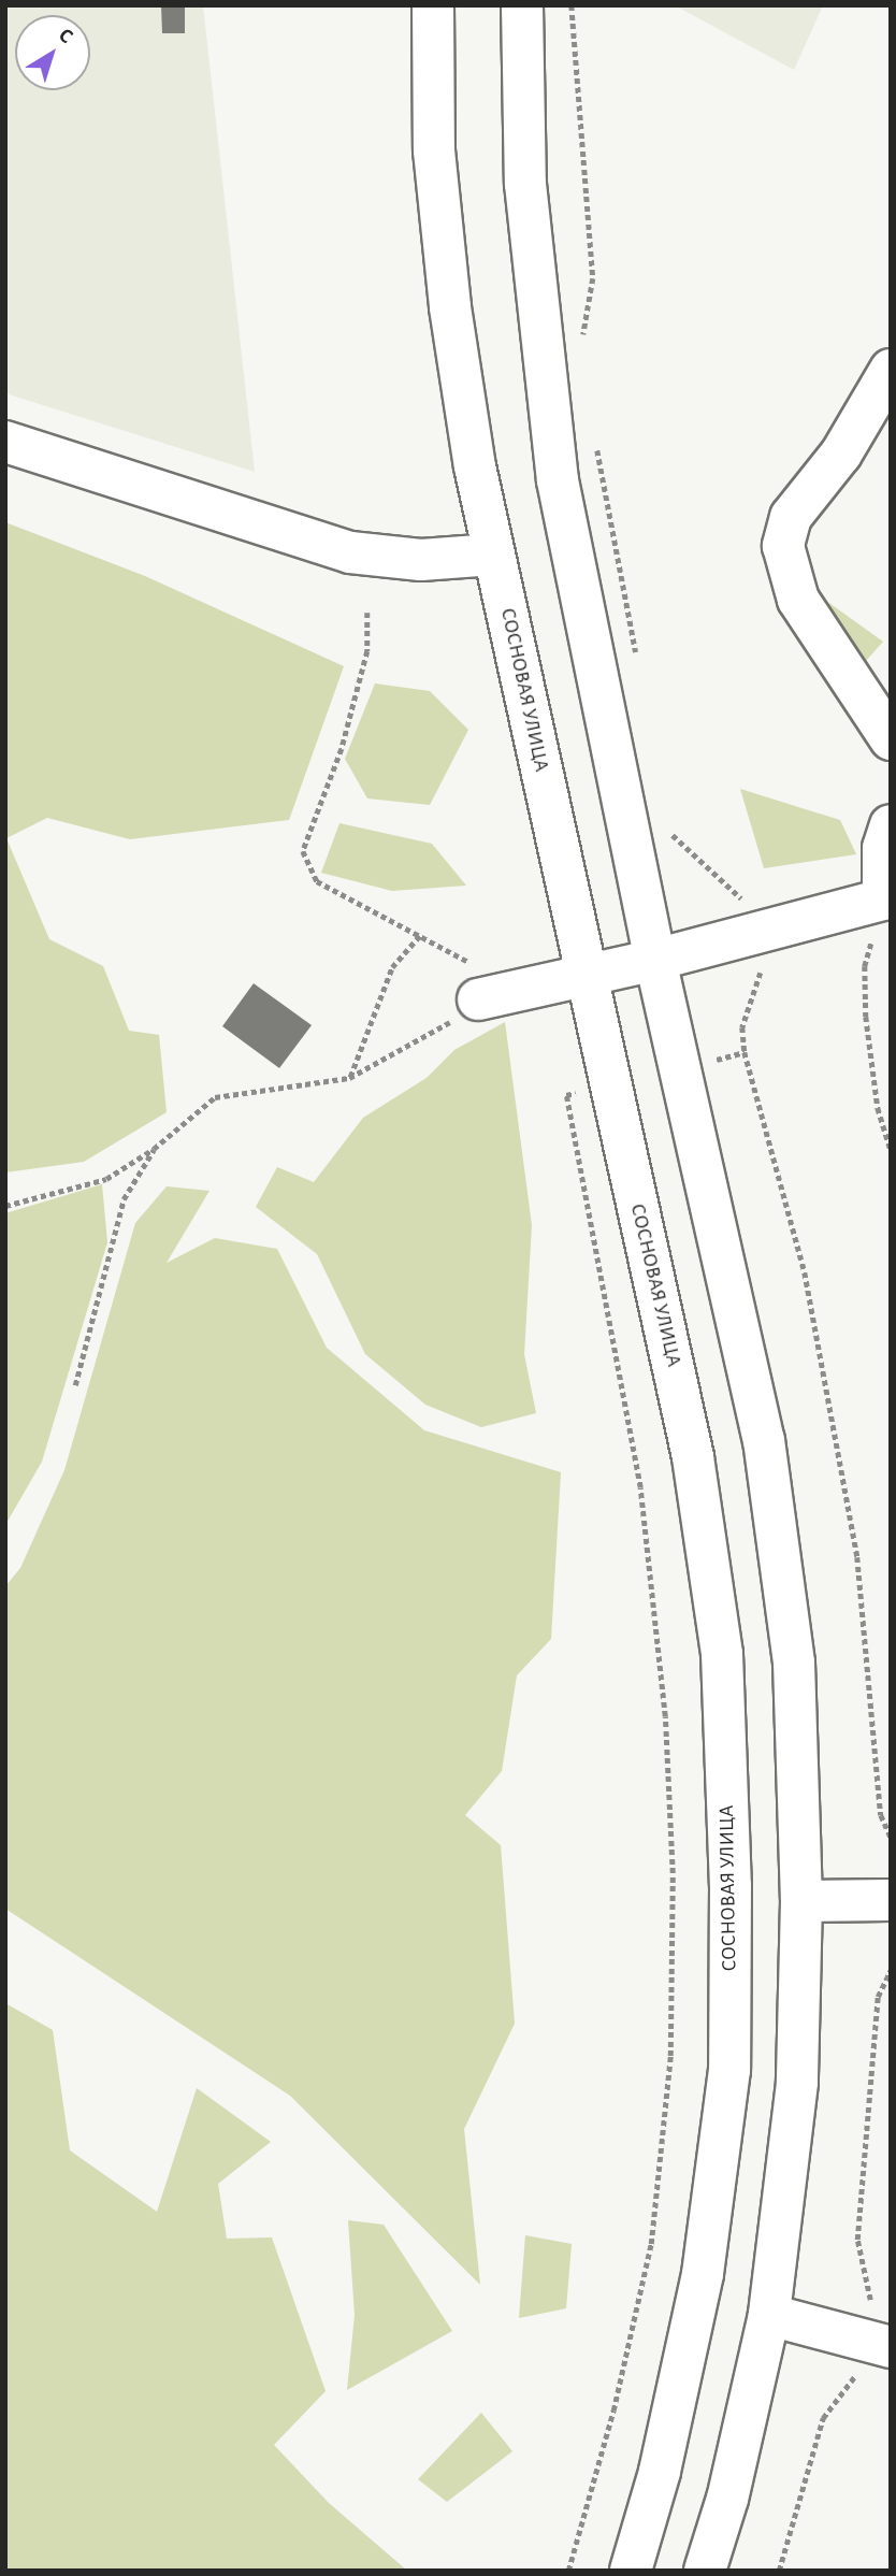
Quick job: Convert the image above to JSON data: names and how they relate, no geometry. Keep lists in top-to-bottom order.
{
  "streets": {
    "main road": ["СОСНОВАЯ УЛИЦА"]
  },
  "north": "top right"
}
